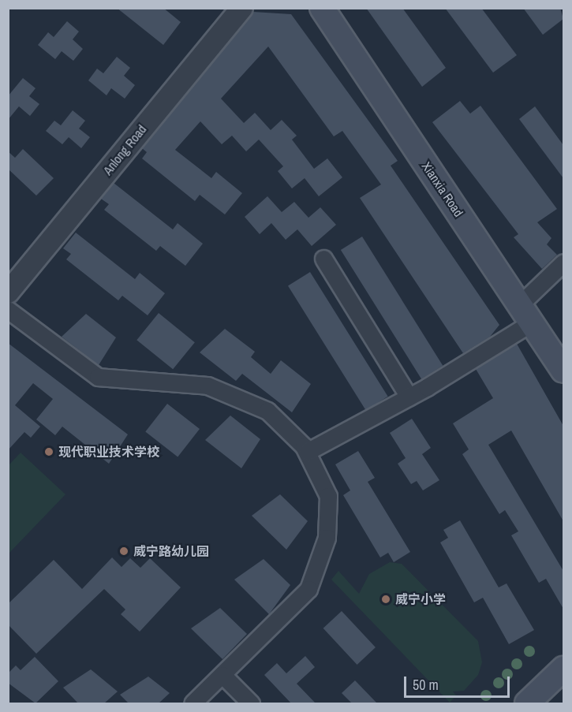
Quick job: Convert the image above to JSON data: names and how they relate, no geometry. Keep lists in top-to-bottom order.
{
  "streets": {
    "main road": ["Xianxia Road"],
    "street": ["Anlong Road"]
  },
  "places": ["现代职业技术学校", "威宁路幼儿园", "威宁小学"],
  "scale_bar": "50 m"
}
